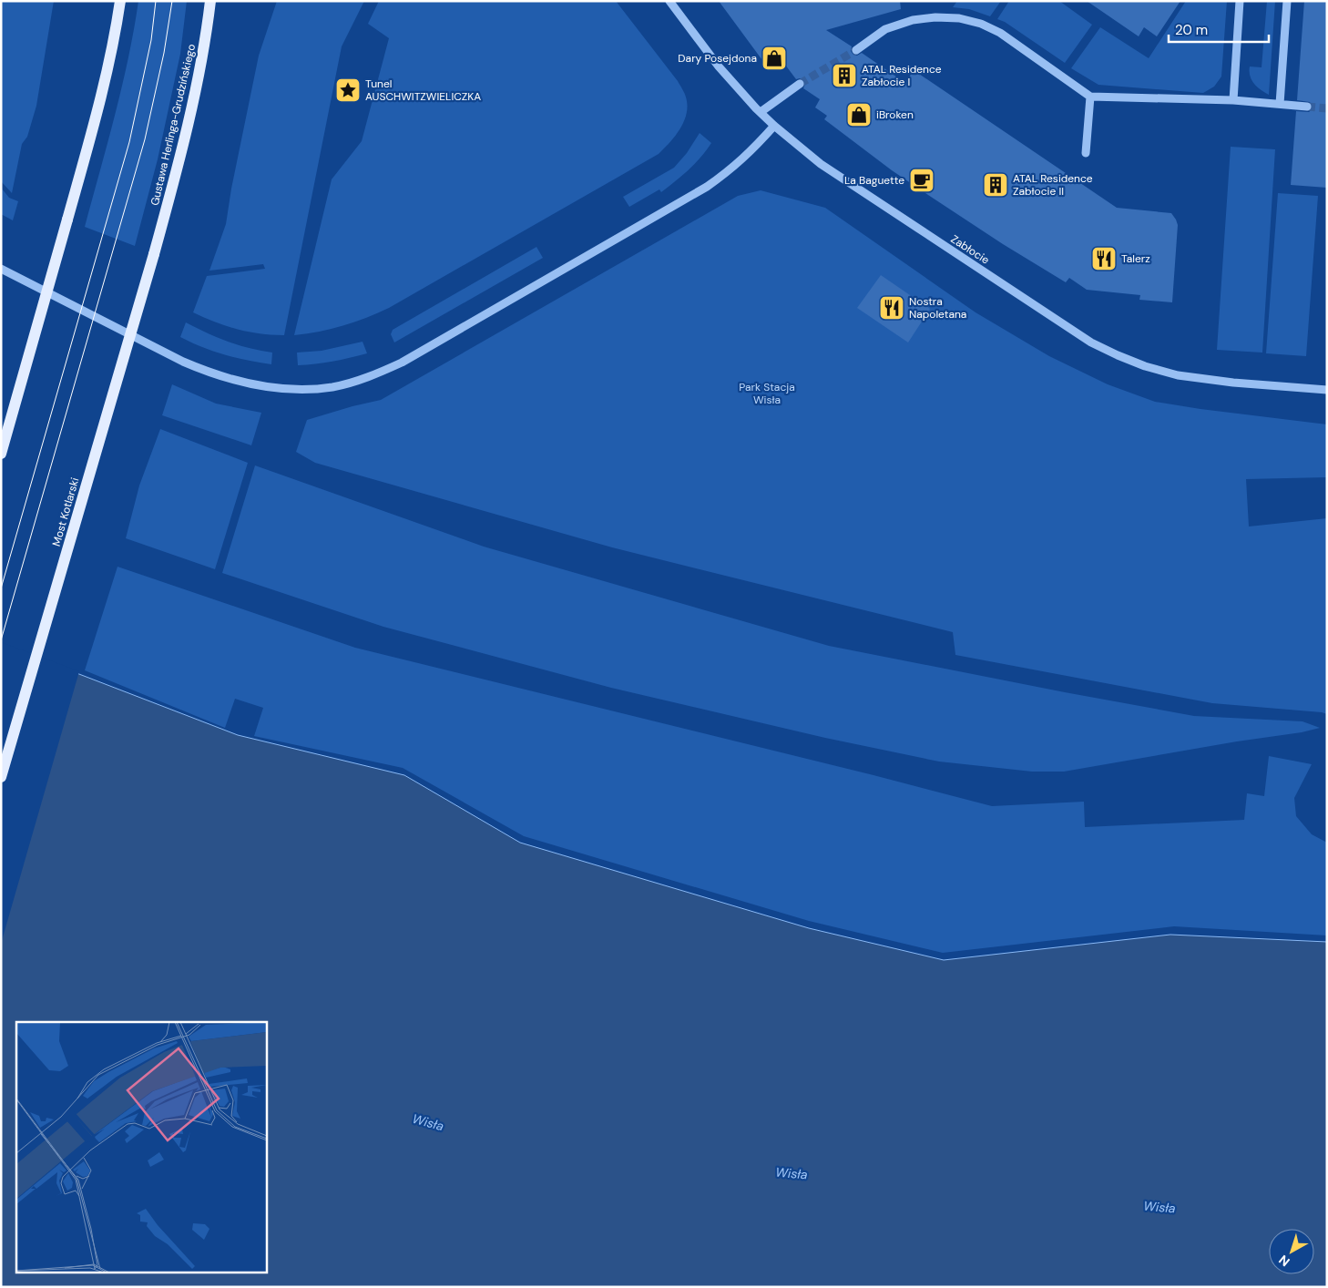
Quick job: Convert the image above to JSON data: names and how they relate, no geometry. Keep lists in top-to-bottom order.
{
  "streets": {
    "main road": ["Gustawa Herlinga-Grudzińskiego", "Most Kotlarski"],
    "street": ["Zabłocie"]
  },
  "crossings": [
    ["Gustawa Herlinga-Grudzińskiego", "Most Kotlarski"]
  ],
  "water": ["Wisła"],
  "parks": ["Park Stacja Wisła"],
  "places": {
    "shop": ["Dary Posejdona", "iBroken"],
    "building": ["ATAL Residence Zabłocie I", "ATAL Residence Zabłocie II"],
    "place": ["Tunel AUSCHWITZWIELICZKA"],
    "cafe": ["La Baguette"],
    "restaurant": ["Talerz", "Nostra Napoletana"]
  },
  "scale_bar": "20 m",
  "north": "bottom left"
}
